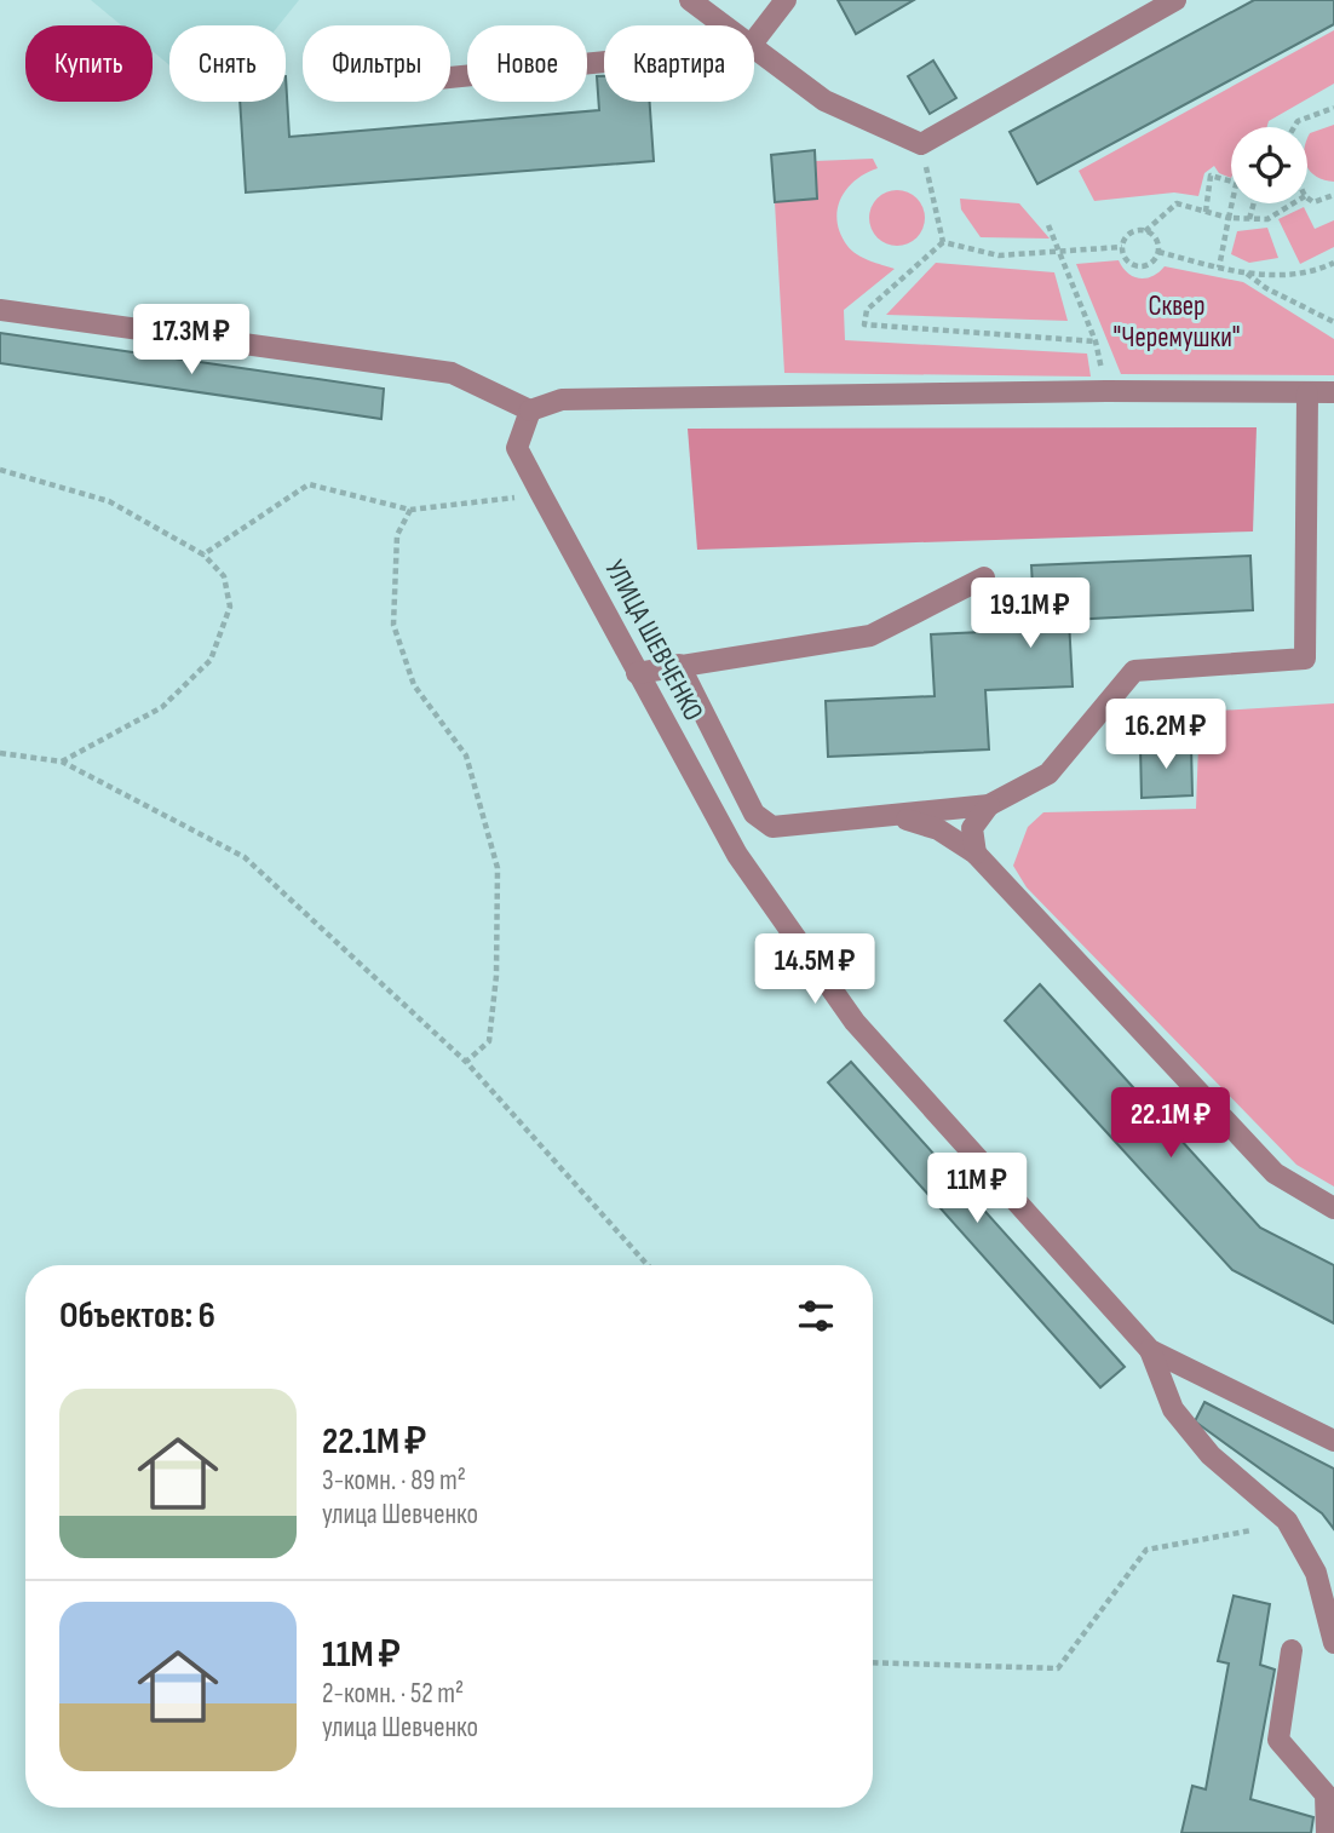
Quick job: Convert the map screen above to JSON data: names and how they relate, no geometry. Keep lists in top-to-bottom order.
{
  "streets": {
    "street": ["УЛИЦА ШЕВЧЕНКО"]
  },
  "parks": ["Сквер \"Черемушки\""],
  "page": {
    "chip": [
      "Купить",
      "Снять",
      "Фильтры",
      "Новое",
      "Квартира"
    ],
    "price": [
      "17.3M ₽",
      "19.1M ₽",
      "16.2M ₽",
      "14.5M ₽",
      "22.1M ₽",
      "11M ₽"
    ],
    "heading": "Объектов: 6",
    "list": [
      {
        "name": "22.1M ₽",
        "note": "3-комн. · 89 m² · улица Шевченко"
      },
      {
        "name": "11M ₽",
        "note": "2-комн. · 52 m² · улица Шевченко"
      }
    ]
  }
}
